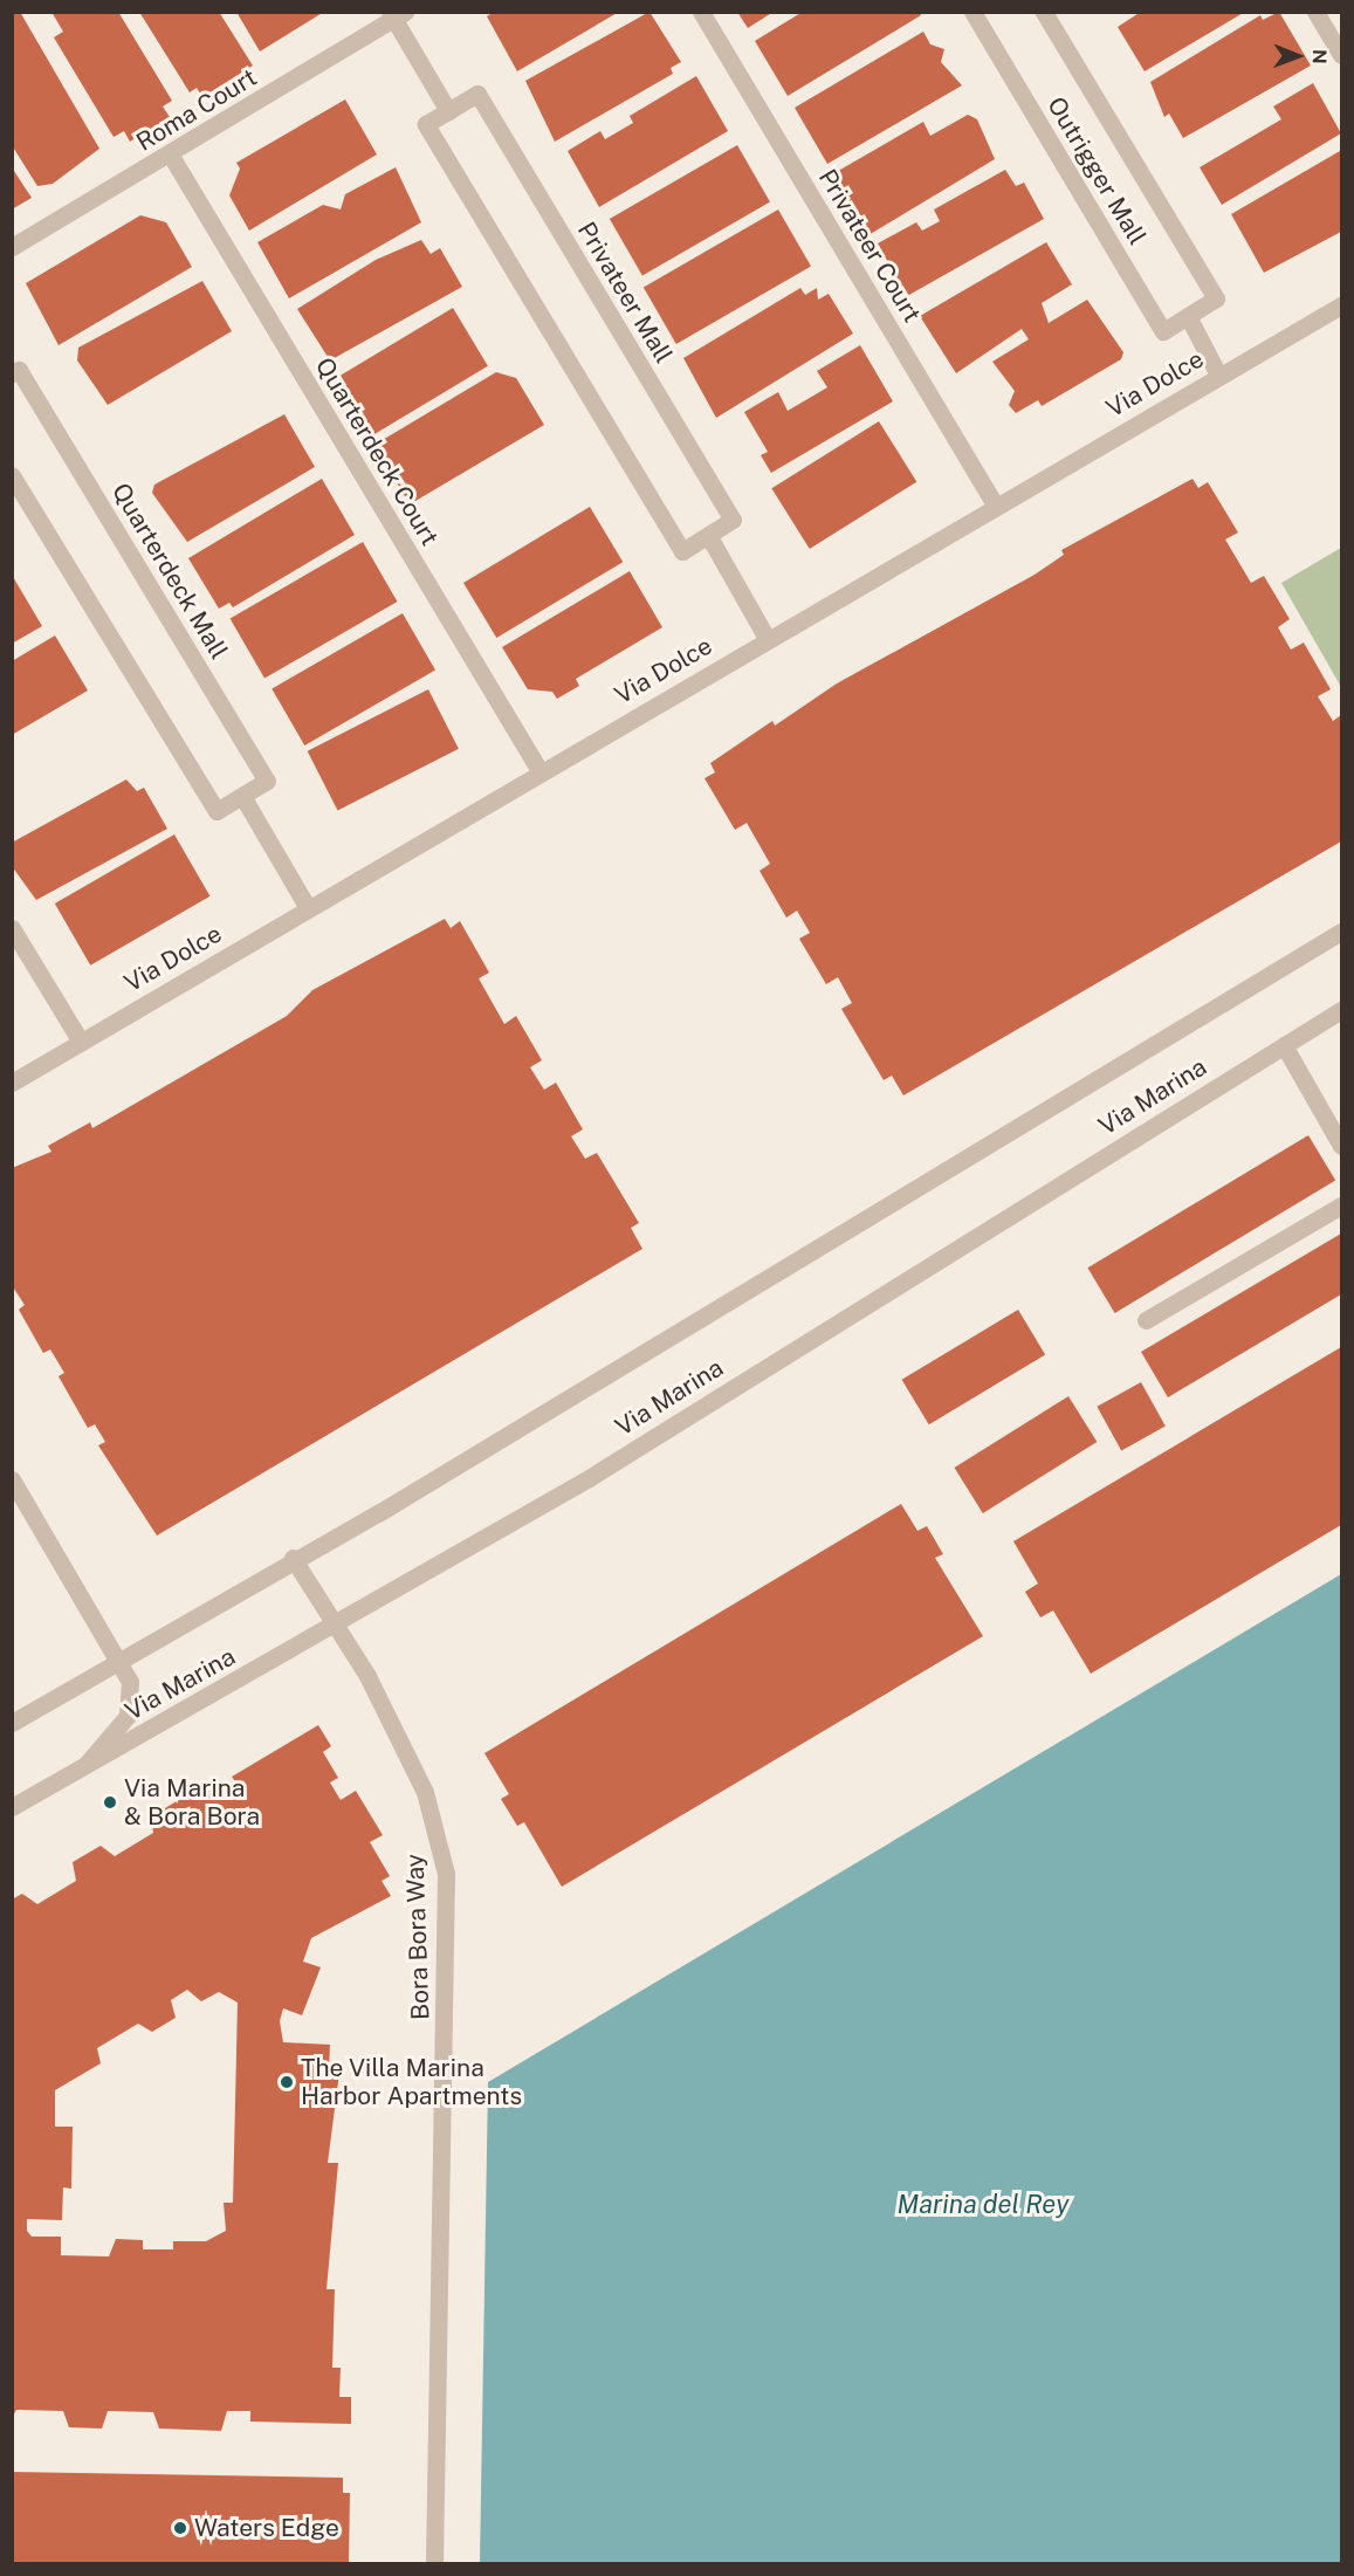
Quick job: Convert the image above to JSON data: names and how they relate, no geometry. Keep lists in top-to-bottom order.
{
  "streets": {
    "street": [
      "Roma Court",
      "Outrigger Mall",
      "Privateer Court",
      "Privateer Mall",
      "Via Dolce",
      "Quarterdeck Court",
      "Quarterdeck Mall",
      "Via Marina",
      "Bora Bora Way"
    ]
  },
  "crossings": [
    ["Roma Court", "Quarterdeck Court"],
    ["Privateer Court", "Via Dolce"],
    ["Via Dolce", "Quarterdeck Court"],
    ["Via Marina", "Bora Bora Way"]
  ],
  "water": ["Marina del Rey"],
  "places": ["Via Marina & Bora Bora", "The Villa Marina Harbor Apartments", "Waters Edge"],
  "north": "right"
}
